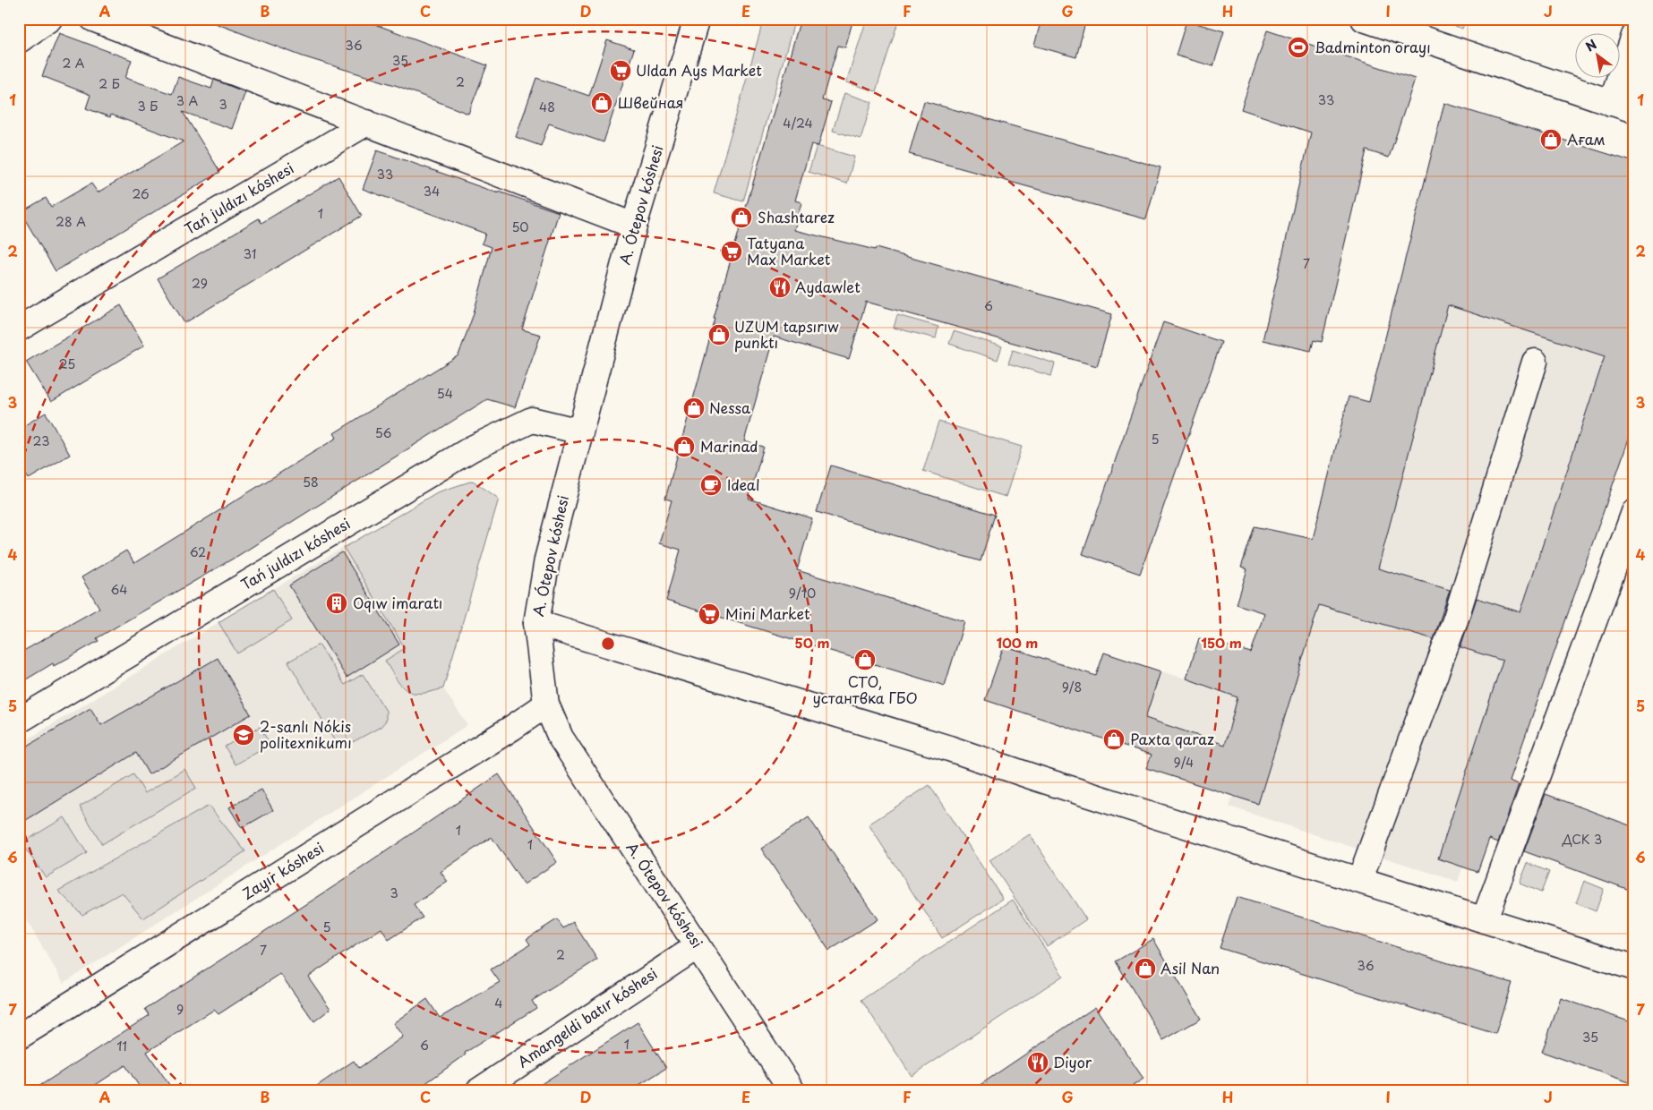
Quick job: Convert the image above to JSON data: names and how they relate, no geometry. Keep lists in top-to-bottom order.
{
  "streets": {
    "street": [
      "Tań juldızı kóshesi",
      "A. Ótepov kóshesi",
      "Zayır kóshesi",
      "Amangeldi batır kóshesi"
    ]
  },
  "crossings": [
    ["Tań juldızı kóshesi", "A. Ótepov kóshesi"],
    ["A. Ótepov kóshesi", "Zayır kóshesi"],
    ["A. Ótepov kóshesi", "Amangeldi batır kóshesi"]
  ],
  "places": {
    "sports": ["Badminton orayı"],
    "supermarket": ["Uldan Ays Market", "Tatyana Max Market", "Mini Market"],
    "shop": [
      "Швейная",
      "Ағам",
      "Shashtarez",
      "UZUM tapsırıw punktı",
      "Nessa",
      "Marinad",
      "СТО, устантвка ГБО",
      "Paxta qaraz",
      "Asil Nan"
    ],
    "restaurant": ["Aydawlet", "Diyor"],
    "cafe": ["Ideal"],
    "building": ["Oqıw imaratı"],
    "school or university": ["2-sanlı Nókis politexnikumı"]
  },
  "house_numbers": [
    "36",
    "35",
    "2 А",
    "2",
    "2 Б",
    "33",
    "3 А",
    "3",
    "3 Б",
    "48",
    "4/24",
    "33",
    "34",
    "26",
    "1",
    "28 А",
    "50",
    "31",
    "7",
    "29",
    "6",
    "25",
    "54",
    "56",
    "5",
    "23",
    "58",
    "62",
    "64",
    "9/10",
    "9/8",
    "9/4",
    "1",
    "ДСК 3",
    "1",
    "3",
    "5",
    "7",
    "2",
    "36",
    "4",
    "9",
    "35",
    "1",
    "6",
    "11"
  ],
  "north": "top left",
  "grid": {
    "columns": [
      "A",
      "B",
      "C",
      "D",
      "E",
      "F",
      "G",
      "H",
      "I",
      "J"
    ],
    "rows": [
      "1",
      "2",
      "3",
      "4",
      "5",
      "6",
      "7"
    ]
  },
  "rings": ["50 m", "100 m", "150 m"]
}
